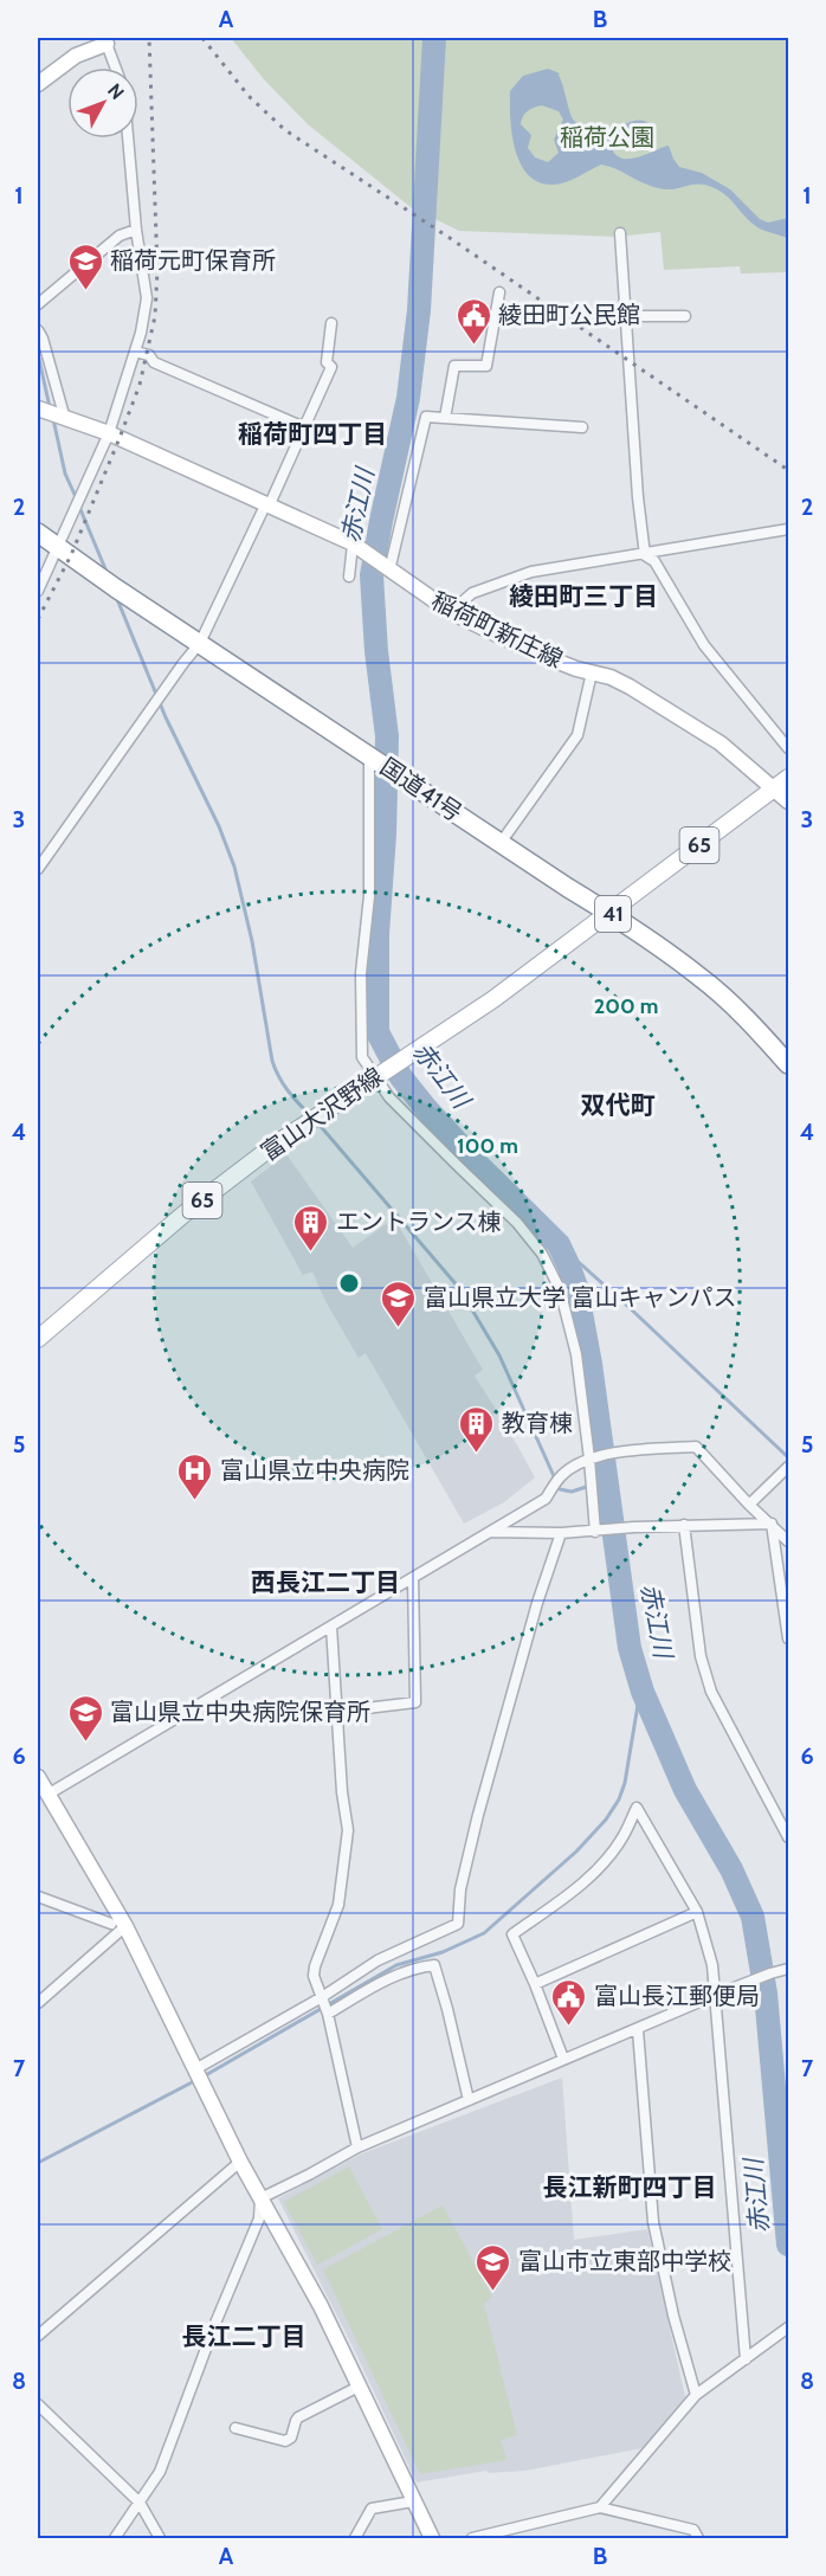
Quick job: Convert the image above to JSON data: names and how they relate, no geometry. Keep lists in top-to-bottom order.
{
  "streets": {
    "highway": ["国道41号", "41"],
    "main road": ["稲荷町新庄線", "65", "富山大沢野線"]
  },
  "crossings": [
    ["稲荷町新庄線", "富山大沢野線"],
    ["国道41号", "富山大沢野線"]
  ],
  "districts": [
    "稲荷町四丁目",
    "綾田町三丁目",
    "双代町",
    "西長江二丁目",
    "長江新町四丁目",
    "長江二丁目"
  ],
  "water": ["赤江川"],
  "parks": ["稲荷公園"],
  "places": {
    "school or university": [
      "稲荷元町保育所",
      "富山県立大学 富山キャンパス",
      "富山県立中央病院保育所",
      "富山市立東部中学校"
    ],
    "public building": ["綾田町公民館", "富山長江郵便局"],
    "building": ["エントランス棟", "教育棟"],
    "hospital": ["富山県立中央病院"]
  },
  "north": "top right",
  "grid": {
    "columns": ["A", "B"],
    "rows": [
      "1",
      "2",
      "3",
      "4",
      "5",
      "6",
      "7",
      "8"
    ]
  },
  "rings": ["200 m", "100 m"]
}
